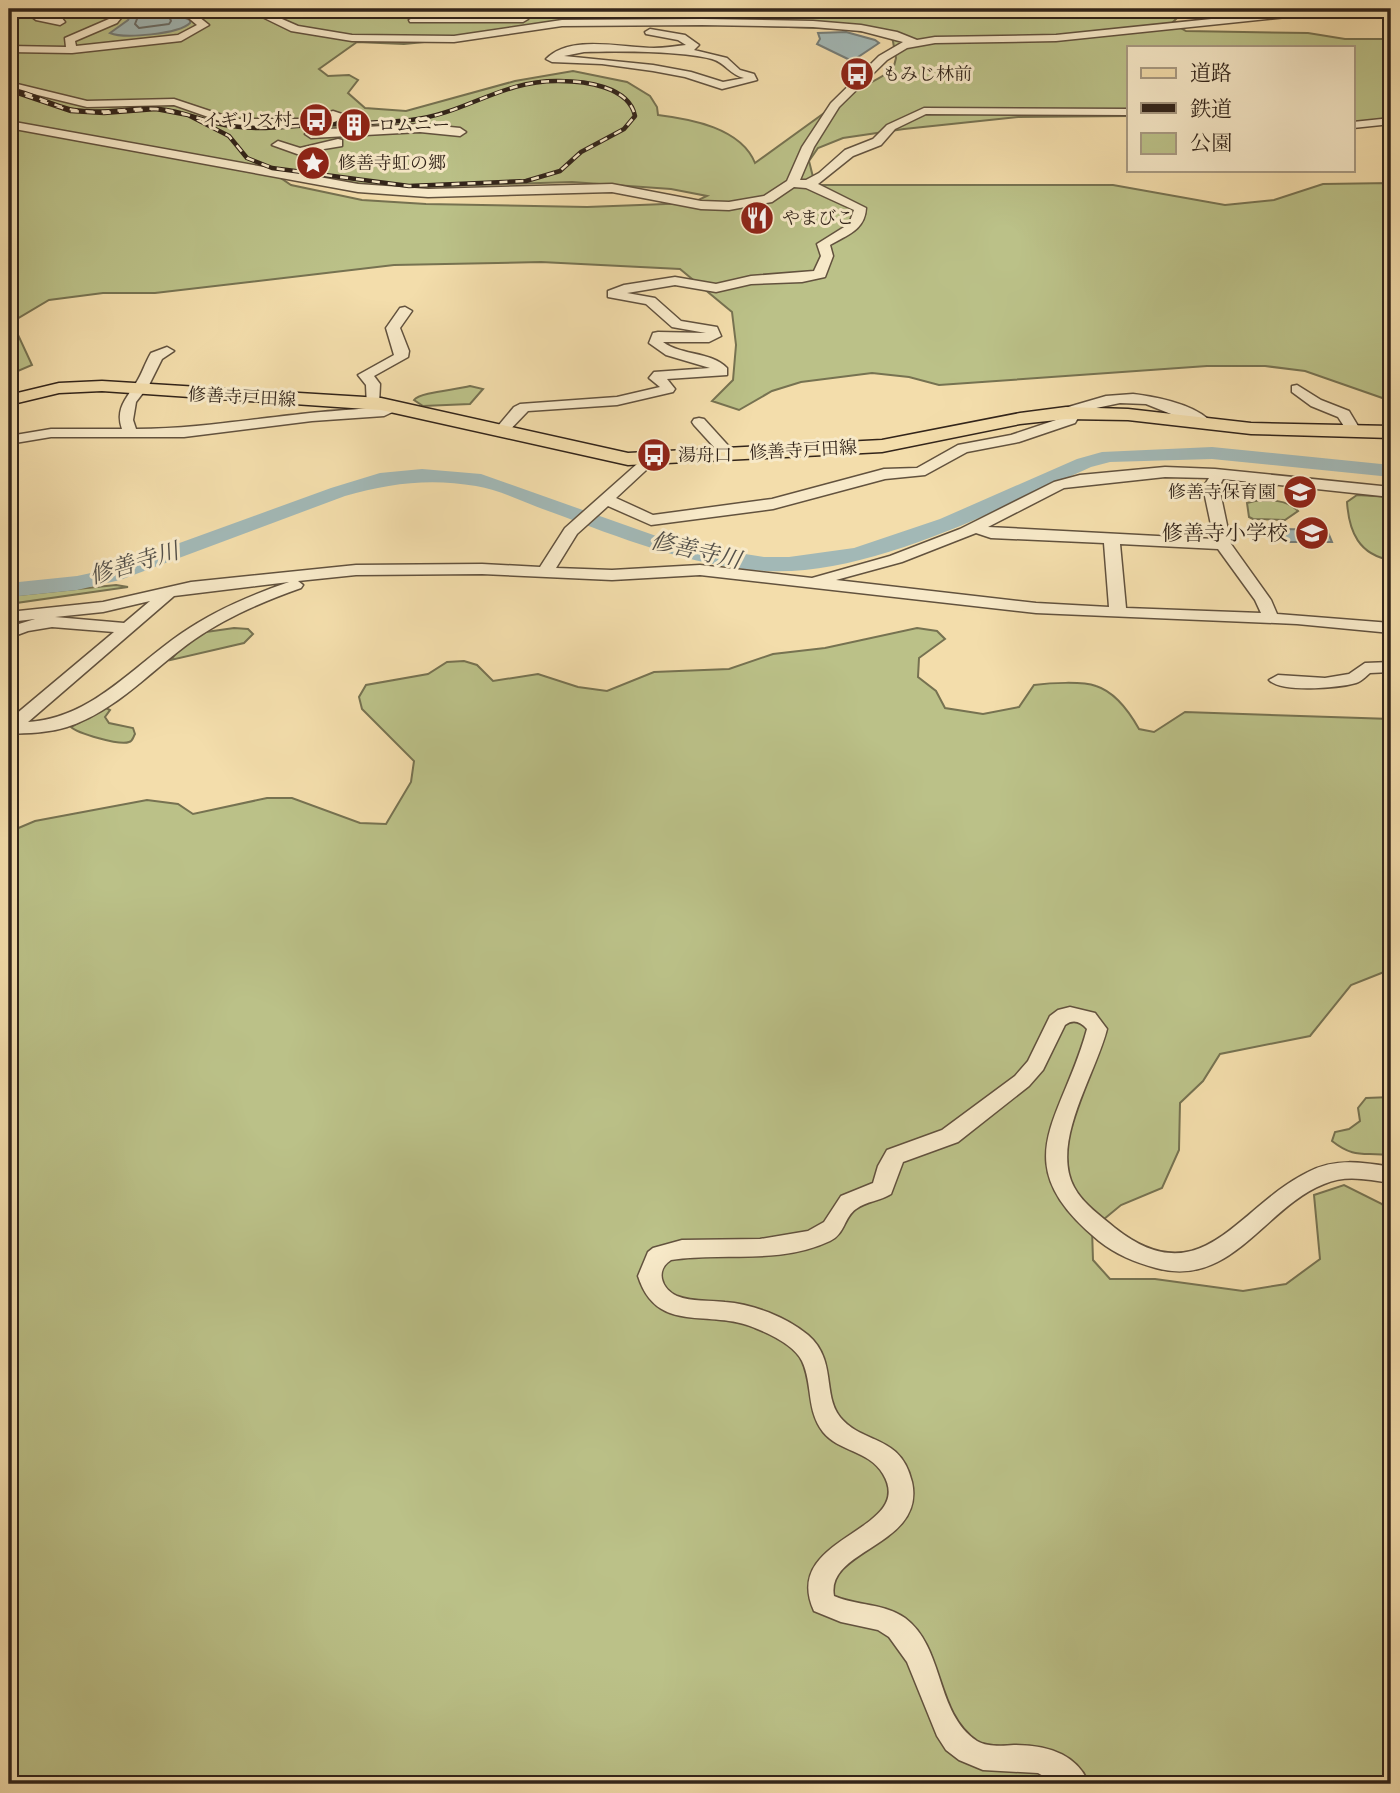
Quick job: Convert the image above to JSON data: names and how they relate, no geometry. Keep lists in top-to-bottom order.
{
  "streets": {
    "main road": ["修善寺戸田線"]
  },
  "water": ["修善寺川"],
  "places": {
    "bus stop": ["もみじ林前", "イギリス村", "湯舟口"],
    "building": ["ロムニー"],
    "place": ["修善寺虹の郷"],
    "restaurant": ["やまびこ"],
    "school or university": ["修善寺保育園", "修善寺小学校"]
  },
  "legend": ["道路", "鉄道", "公園"]
}
